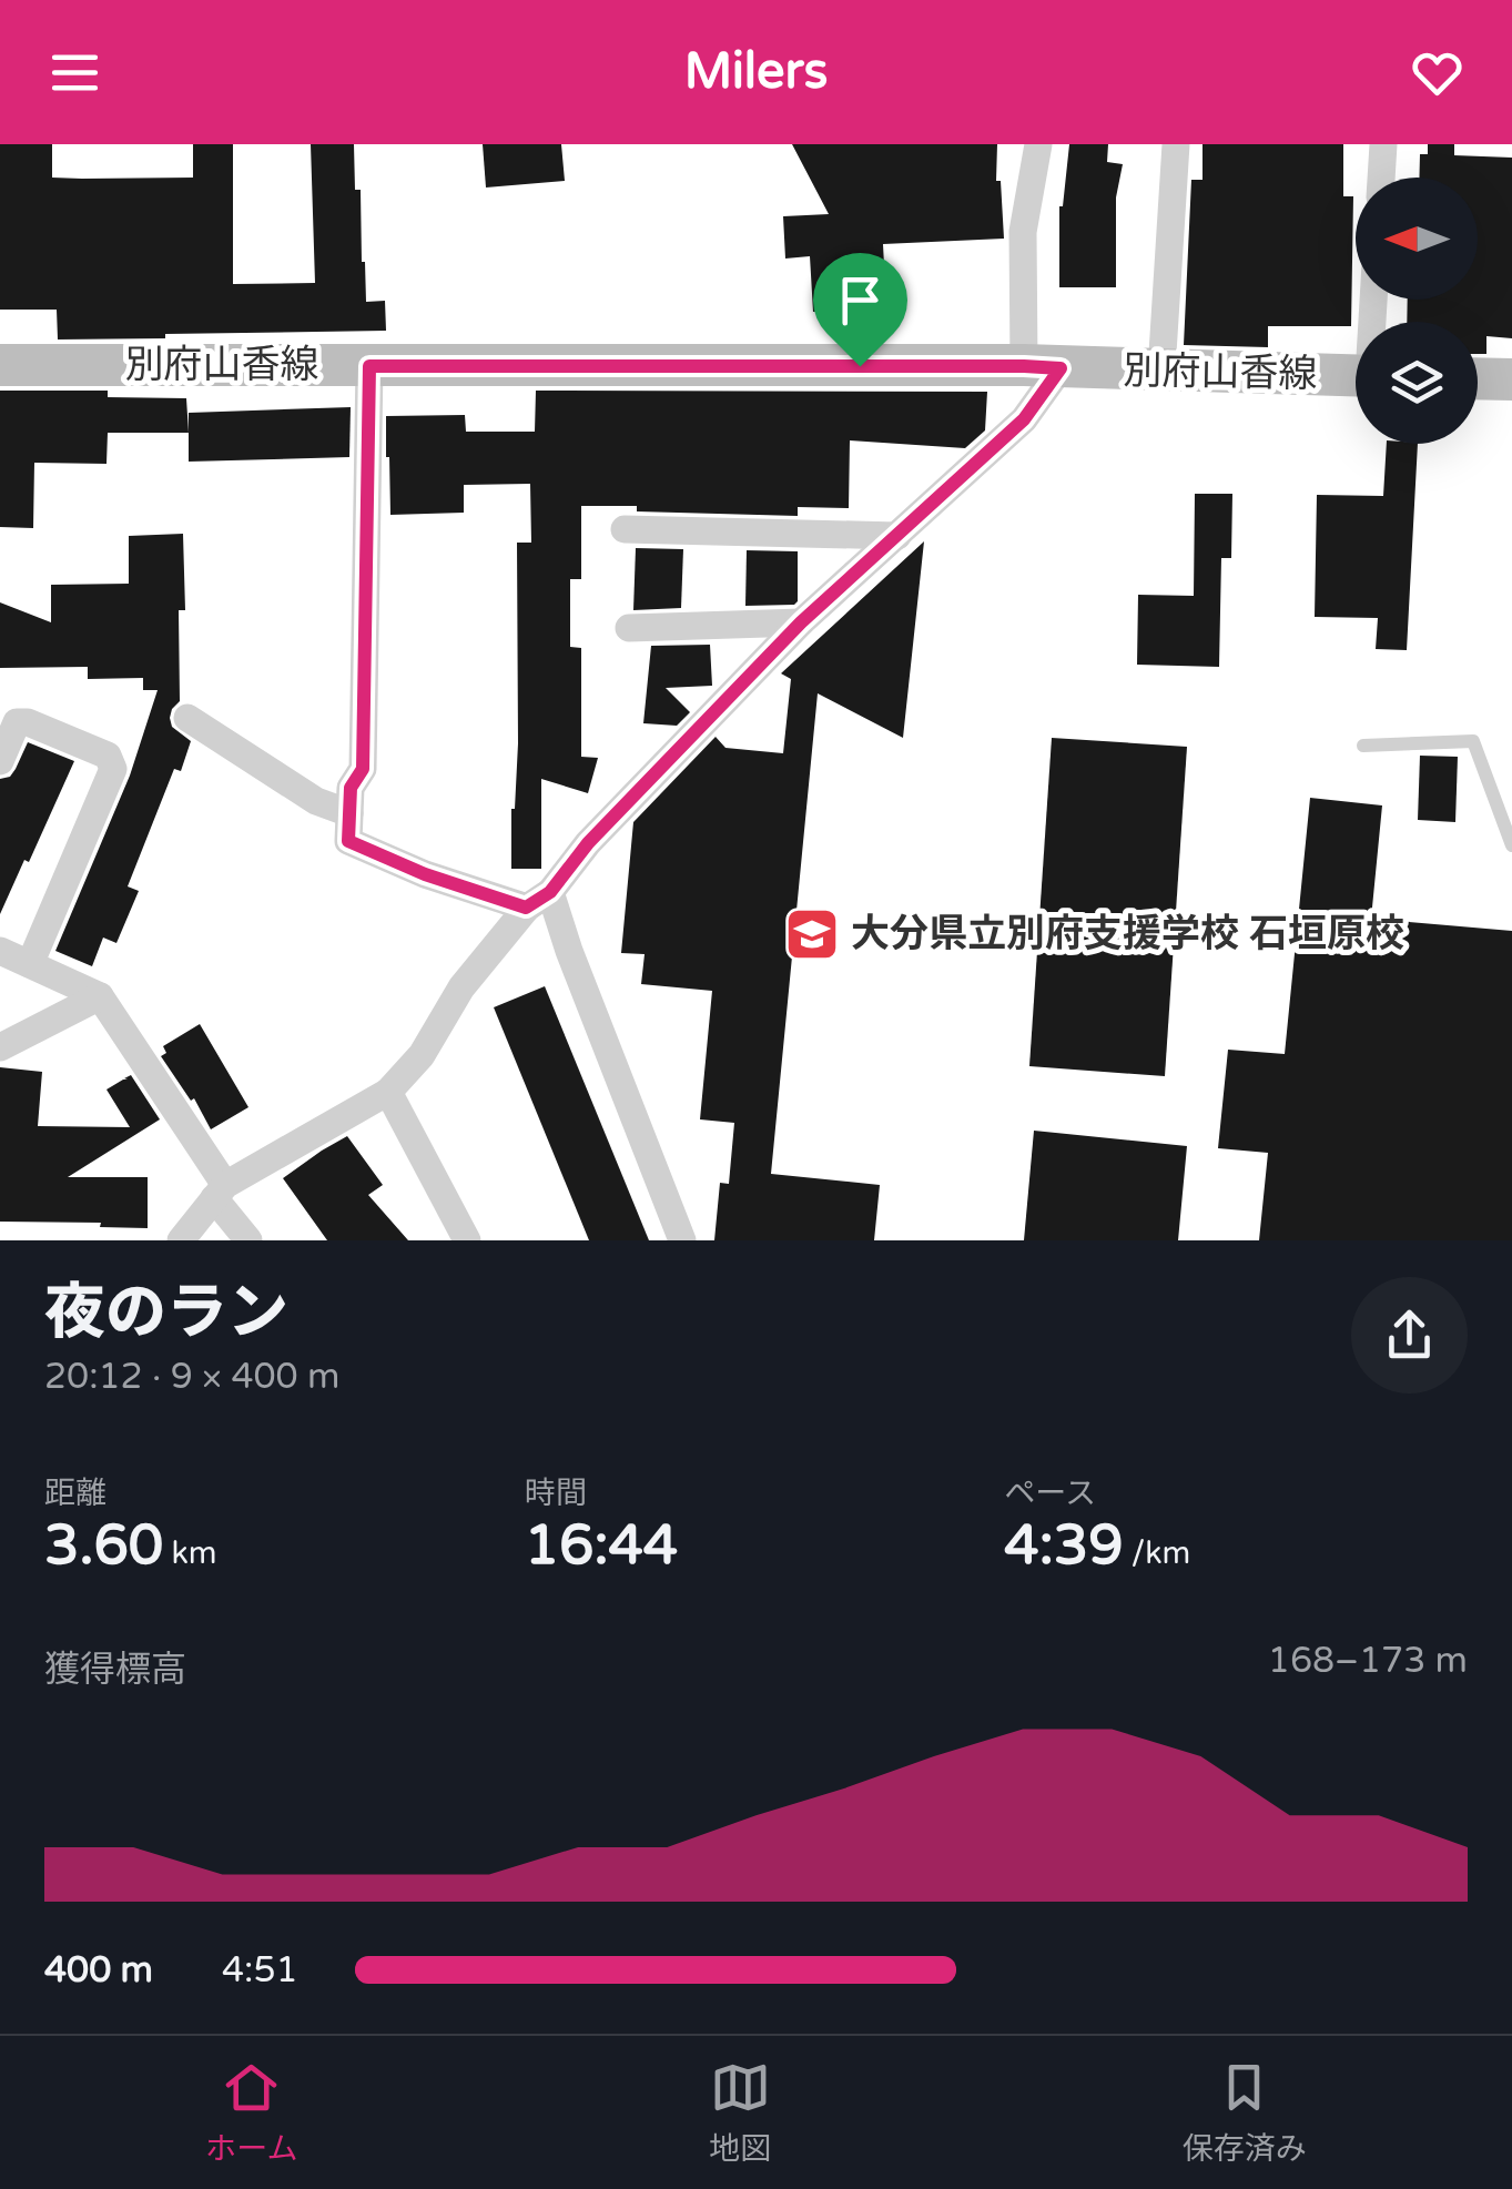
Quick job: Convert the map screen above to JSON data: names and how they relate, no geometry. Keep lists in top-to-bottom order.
{
  "streets": {
    "main road": ["別府山香線"]
  },
  "places": {
    "school or university": ["大分県立別府支援学校 石垣原校"]
  },
  "north": "left",
  "page": {
    "header": "Milers",
    "heading": ["夜のラン", "20:12 · 9 × 400 m"],
    "stats": [
      ["距離", "3.60 km"],
      ["時間", "16:44"],
      ["ペース", "4:39 /km"]
    ],
    "chart": ["獲得標高", "168–173 m"],
    "list": [
      {
        "name": "400 m",
        "note": "4:51"
      }
    ],
    "tabs": ["ホーム", "地図", "保存済み"]
  }
}
